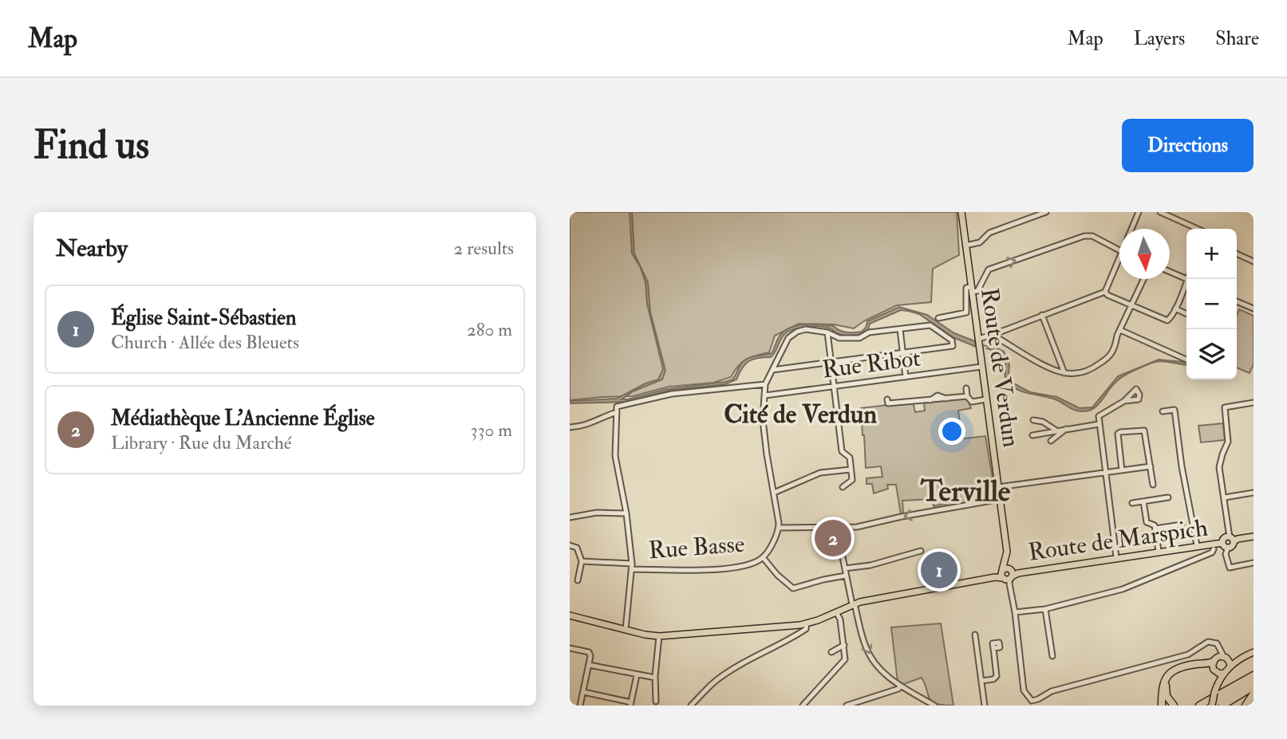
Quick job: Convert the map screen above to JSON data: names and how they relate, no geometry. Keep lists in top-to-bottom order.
{
  "streets": {
    "main road": ["Route de Verdun", "Route de Marspich"],
    "street": ["Rue Ribot", "Rue Basse"]
  },
  "crossings": [
    ["Rue Ribot", "Route de Verdun"],
    ["Route de Verdun", "Route de Marspich"]
  ],
  "districts": ["Cité de Verdun", "Terville"],
  "north": "bottom",
  "page": {
    "header": "Map",
    "nav": ["Map", "Layers", "Share"],
    "buttons": "Directions",
    "title": "Find us",
    "heading": ["Nearby", "2 results"],
    "map_buttons": ["+", "−"],
    "list": [
      {
        "mark": "1",
        "name": "Église Saint-Sébastien",
        "note": "Church · Allée des Bleuets",
        "value": "280 m"
      },
      {
        "mark": "2",
        "name": "Médiathèque L'Ancienne Église",
        "note": "Library · Rue du Marché",
        "value": "330 m"
      }
    ],
    "pins": ["2", "1"]
  }
}
